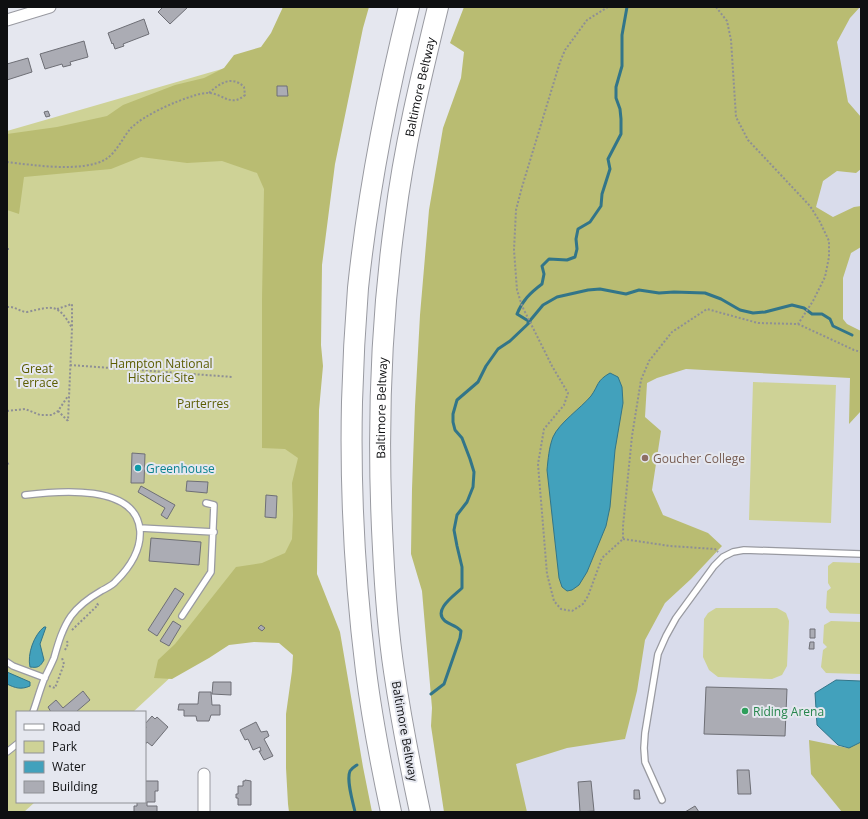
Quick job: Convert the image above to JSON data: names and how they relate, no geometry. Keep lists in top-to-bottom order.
{
  "streets": {
    "highway": ["Baltimore Beltway"]
  },
  "parks": ["Hampton National Historic Site", "Great Terrace", "Parterres"],
  "places": ["Goucher College", "Greenhouse", "Riding Arena"],
  "legend": [
    "Road",
    "Park",
    "Water",
    "Building"
  ]
}
